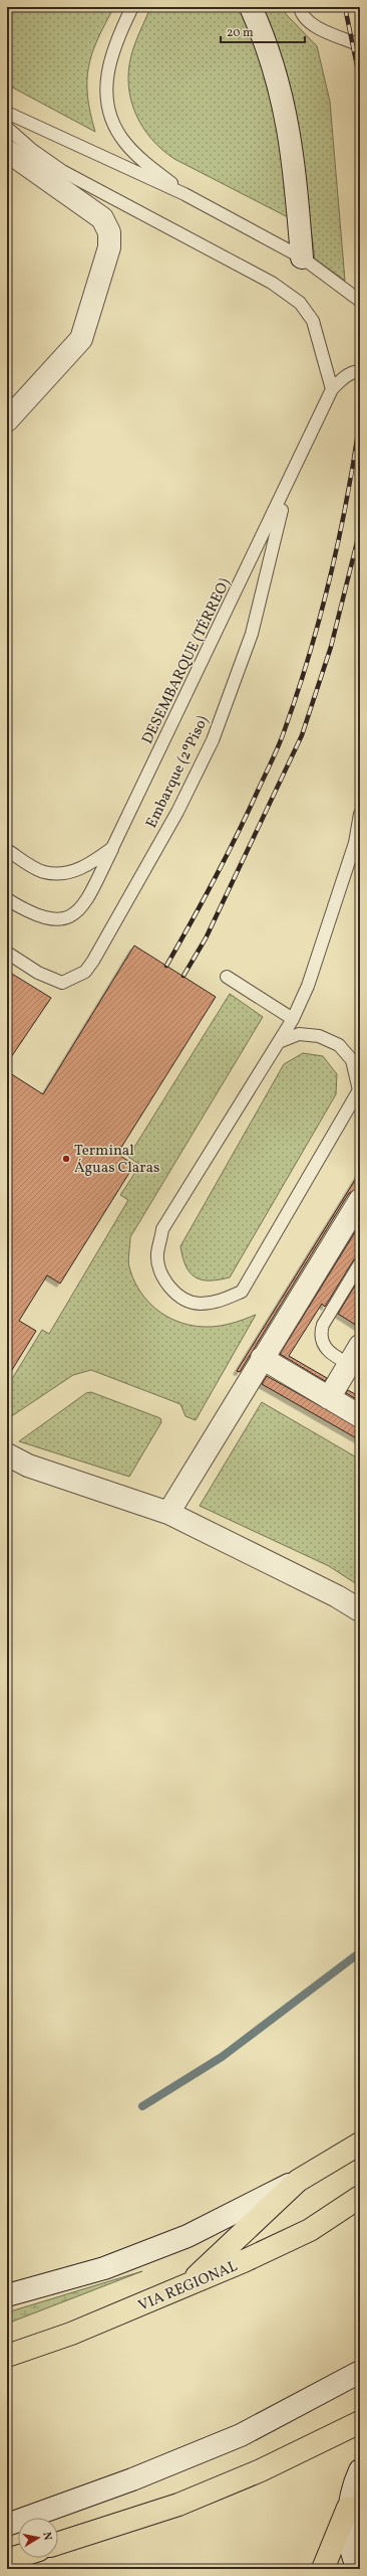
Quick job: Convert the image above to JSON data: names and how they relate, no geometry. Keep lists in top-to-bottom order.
{
  "streets": {
    "main road": ["VIA REGIONAL"],
    "lane": ["DESEMBARQUE (TÉRREO)", "Embarque (2ºPiso)"]
  },
  "crossings": [
    ["DESEMBARQUE (TÉRREO)", "Embarque (2ºPiso)"]
  ],
  "places": ["Terminal Águas Claras"],
  "scale_bar": "20 m",
  "north": "right"
}
